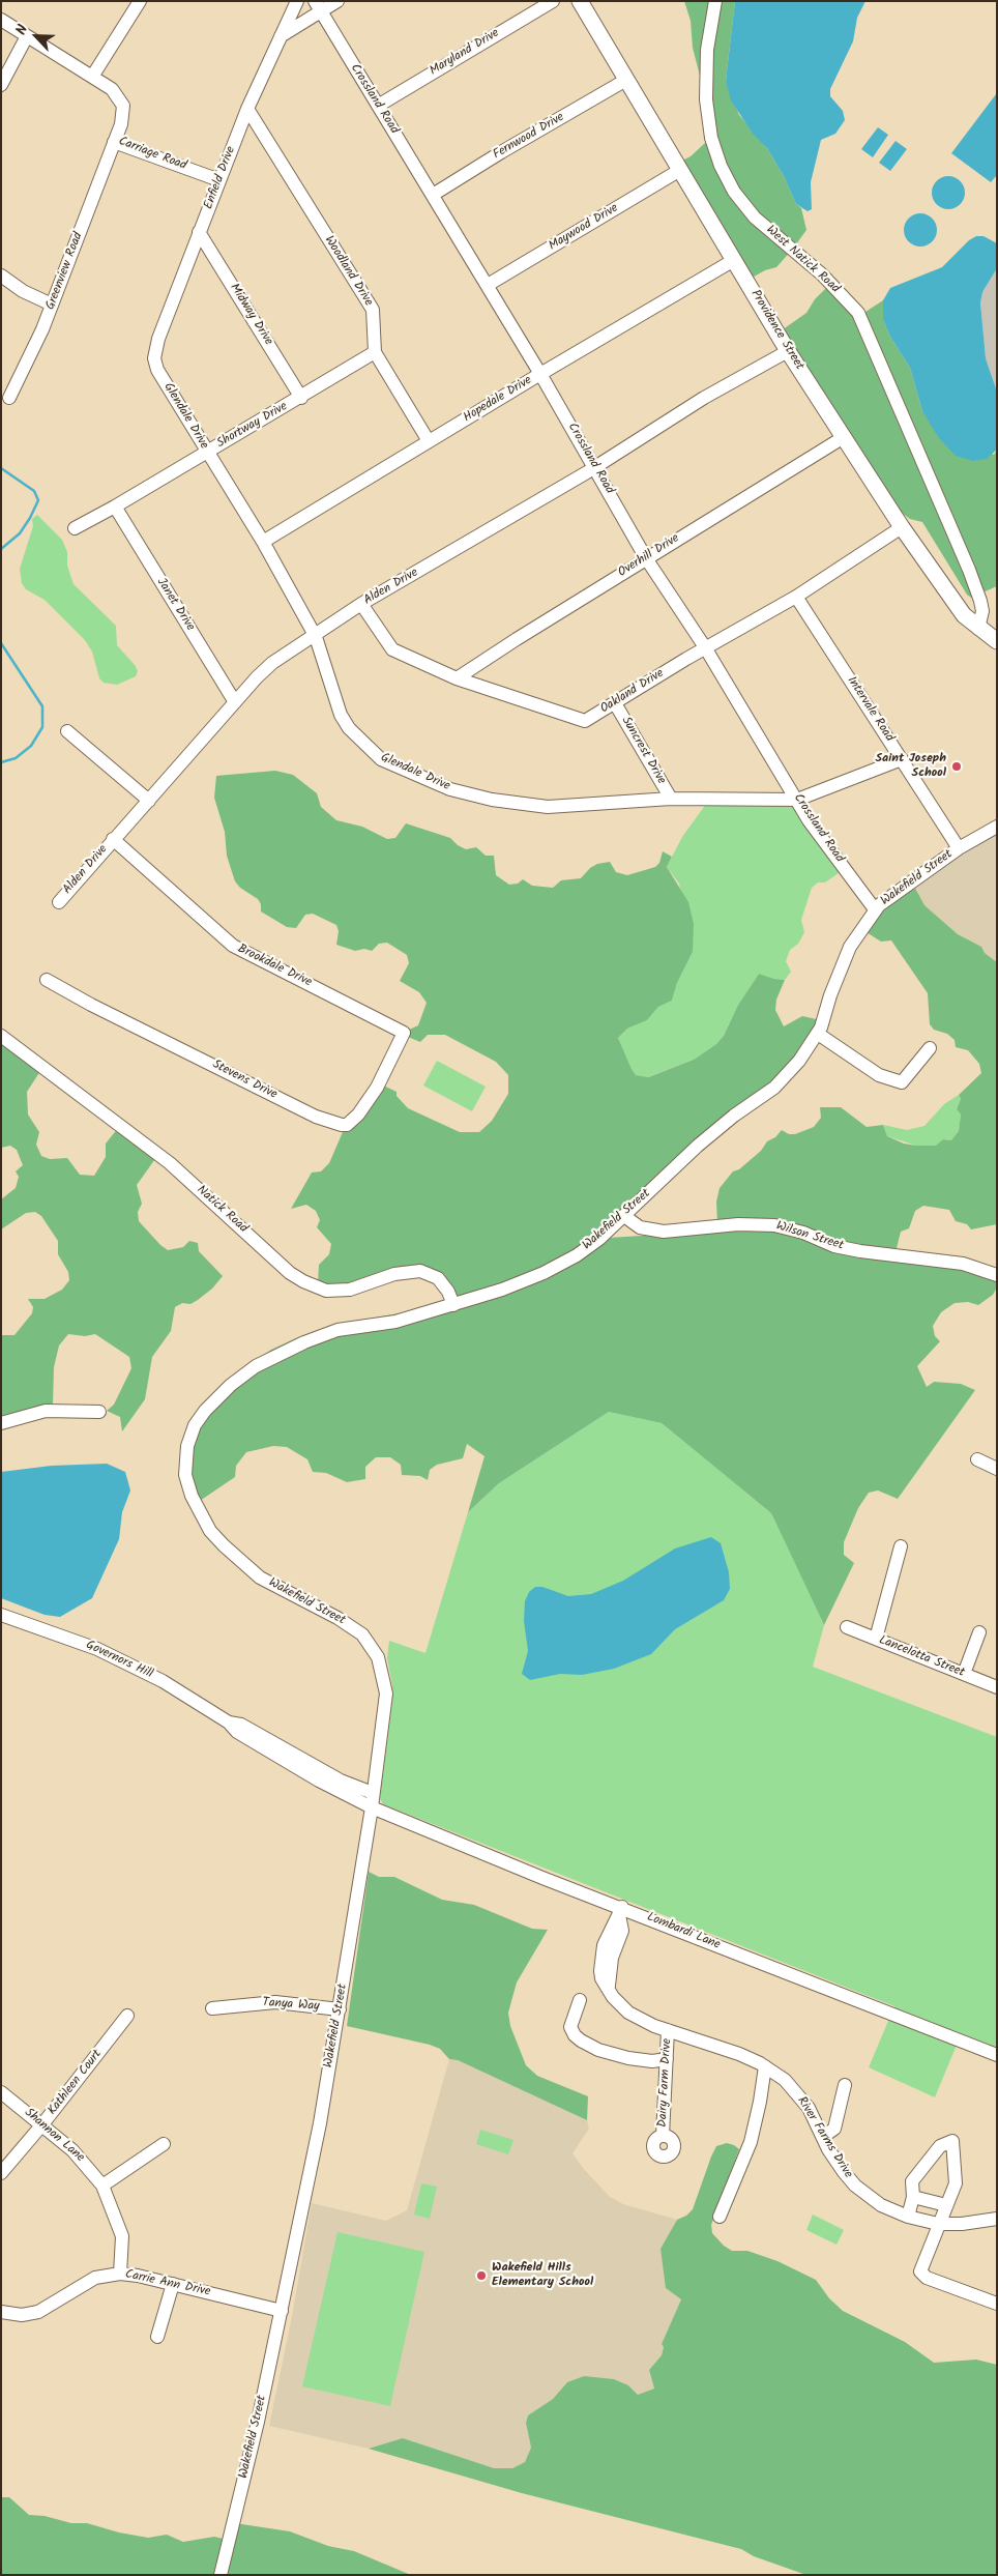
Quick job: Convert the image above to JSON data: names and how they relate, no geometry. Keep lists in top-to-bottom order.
{
  "streets": {
    "main road": ["Providence Street"],
    "street": [
      "Maryland Drive",
      "Crossland Road",
      "Fernwood Drive",
      "Carriage Road",
      "Enfield Drive",
      "Maywood Drive",
      "West Natick Road",
      "Greenview Road",
      "Woodland Drive",
      "Midway Drive",
      "Hopedale Drive",
      "Glendale Drive",
      "Shortway Drive",
      "Overhill Drive",
      "Alden Drive",
      "Janet Drive",
      "Oakland Drive",
      "Intervale Road",
      "Suncrest Drive",
      "Wakefield Street",
      "Brookdale Drive",
      "Stevens Drive",
      "Natick Road",
      "Wilson Street",
      "Lancelotta Street",
      "Governors Hill",
      "Lombardi Lane",
      "Tanya Way",
      "Kathleen Court",
      "Dairy Farm Drive",
      "Shannon Lane",
      "River Farms Drive",
      "Carrie Ann Drive"
    ]
  },
  "crossings": [
    ["Maryland Drive", "Crossland Road"],
    ["Crossland Road", "Fernwood Drive"],
    ["Crossland Road", "Maywood Drive"],
    ["Crossland Road", "Hopedale Drive"],
    ["Crossland Road", "Glendale Drive"],
    ["Crossland Road", "Overhill Drive"],
    ["Crossland Road", "Alden Drive"],
    ["Crossland Road", "Oakland Drive"],
    ["Crossland Road", "Wakefield Street"],
    ["Fernwood Drive", "Providence Street"],
    ["Carriage Road", "Enfield Drive"],
    ["Carriage Road", "Greenview Road"],
    ["Enfield Drive", "Woodland Drive"],
    ["Enfield Drive", "Midway Drive"],
    ["Enfield Drive", "Glendale Drive"],
    ["Maywood Drive", "Providence Street"],
    ["West Natick Road", "Providence Street"],
    ["Woodland Drive", "Hopedale Drive"],
    ["Woodland Drive", "Shortway Drive"],
    ["Midway Drive", "Shortway Drive"],
    ["Providence Street", "Hopedale Drive"],
    ["Providence Street", "Overhill Drive"],
    ["Providence Street", "Alden Drive"],
    ["Providence Street", "Oakland Drive"],
    ["Hopedale Drive", "Glendale Drive"],
    ["Glendale Drive", "Shortway Drive"],
    ["Glendale Drive", "Alden Drive"],
    ["Glendale Drive", "Intervale Road"],
    ["Glendale Drive", "Suncrest Drive"],
    ["Shortway Drive", "Janet Drive"],
    ["Overhill Drive", "Oakland Drive"],
    ["Alden Drive", "Janet Drive"],
    ["Alden Drive", "Oakland Drive"],
    ["Alden Drive", "Brookdale Drive"],
    ["Oakland Drive", "Intervale Road"],
    ["Oakland Drive", "Suncrest Drive"],
    ["Intervale Road", "Wakefield Street"],
    ["Wakefield Street", "Natick Road"],
    ["Wakefield Street", "Wilson Street"],
    ["Wakefield Street", "Governors Hill"],
    ["Wakefield Street", "Lombardi Lane"],
    ["Wakefield Street", "Tanya Way"],
    ["Wakefield Street", "Carrie Ann Drive"],
    ["Brookdale Drive", "Stevens Drive"],
    ["Governors Hill", "Lombardi Lane"],
    ["Lombardi Lane", "River Farms Drive"],
    ["Kathleen Court", "Shannon Lane"],
    ["Dairy Farm Drive", "River Farms Drive"],
    ["Shannon Lane", "Carrie Ann Drive"]
  ],
  "places": ["Saint Joseph School", "Wakefield Hills Elementary School"],
  "north": "top left"
}
